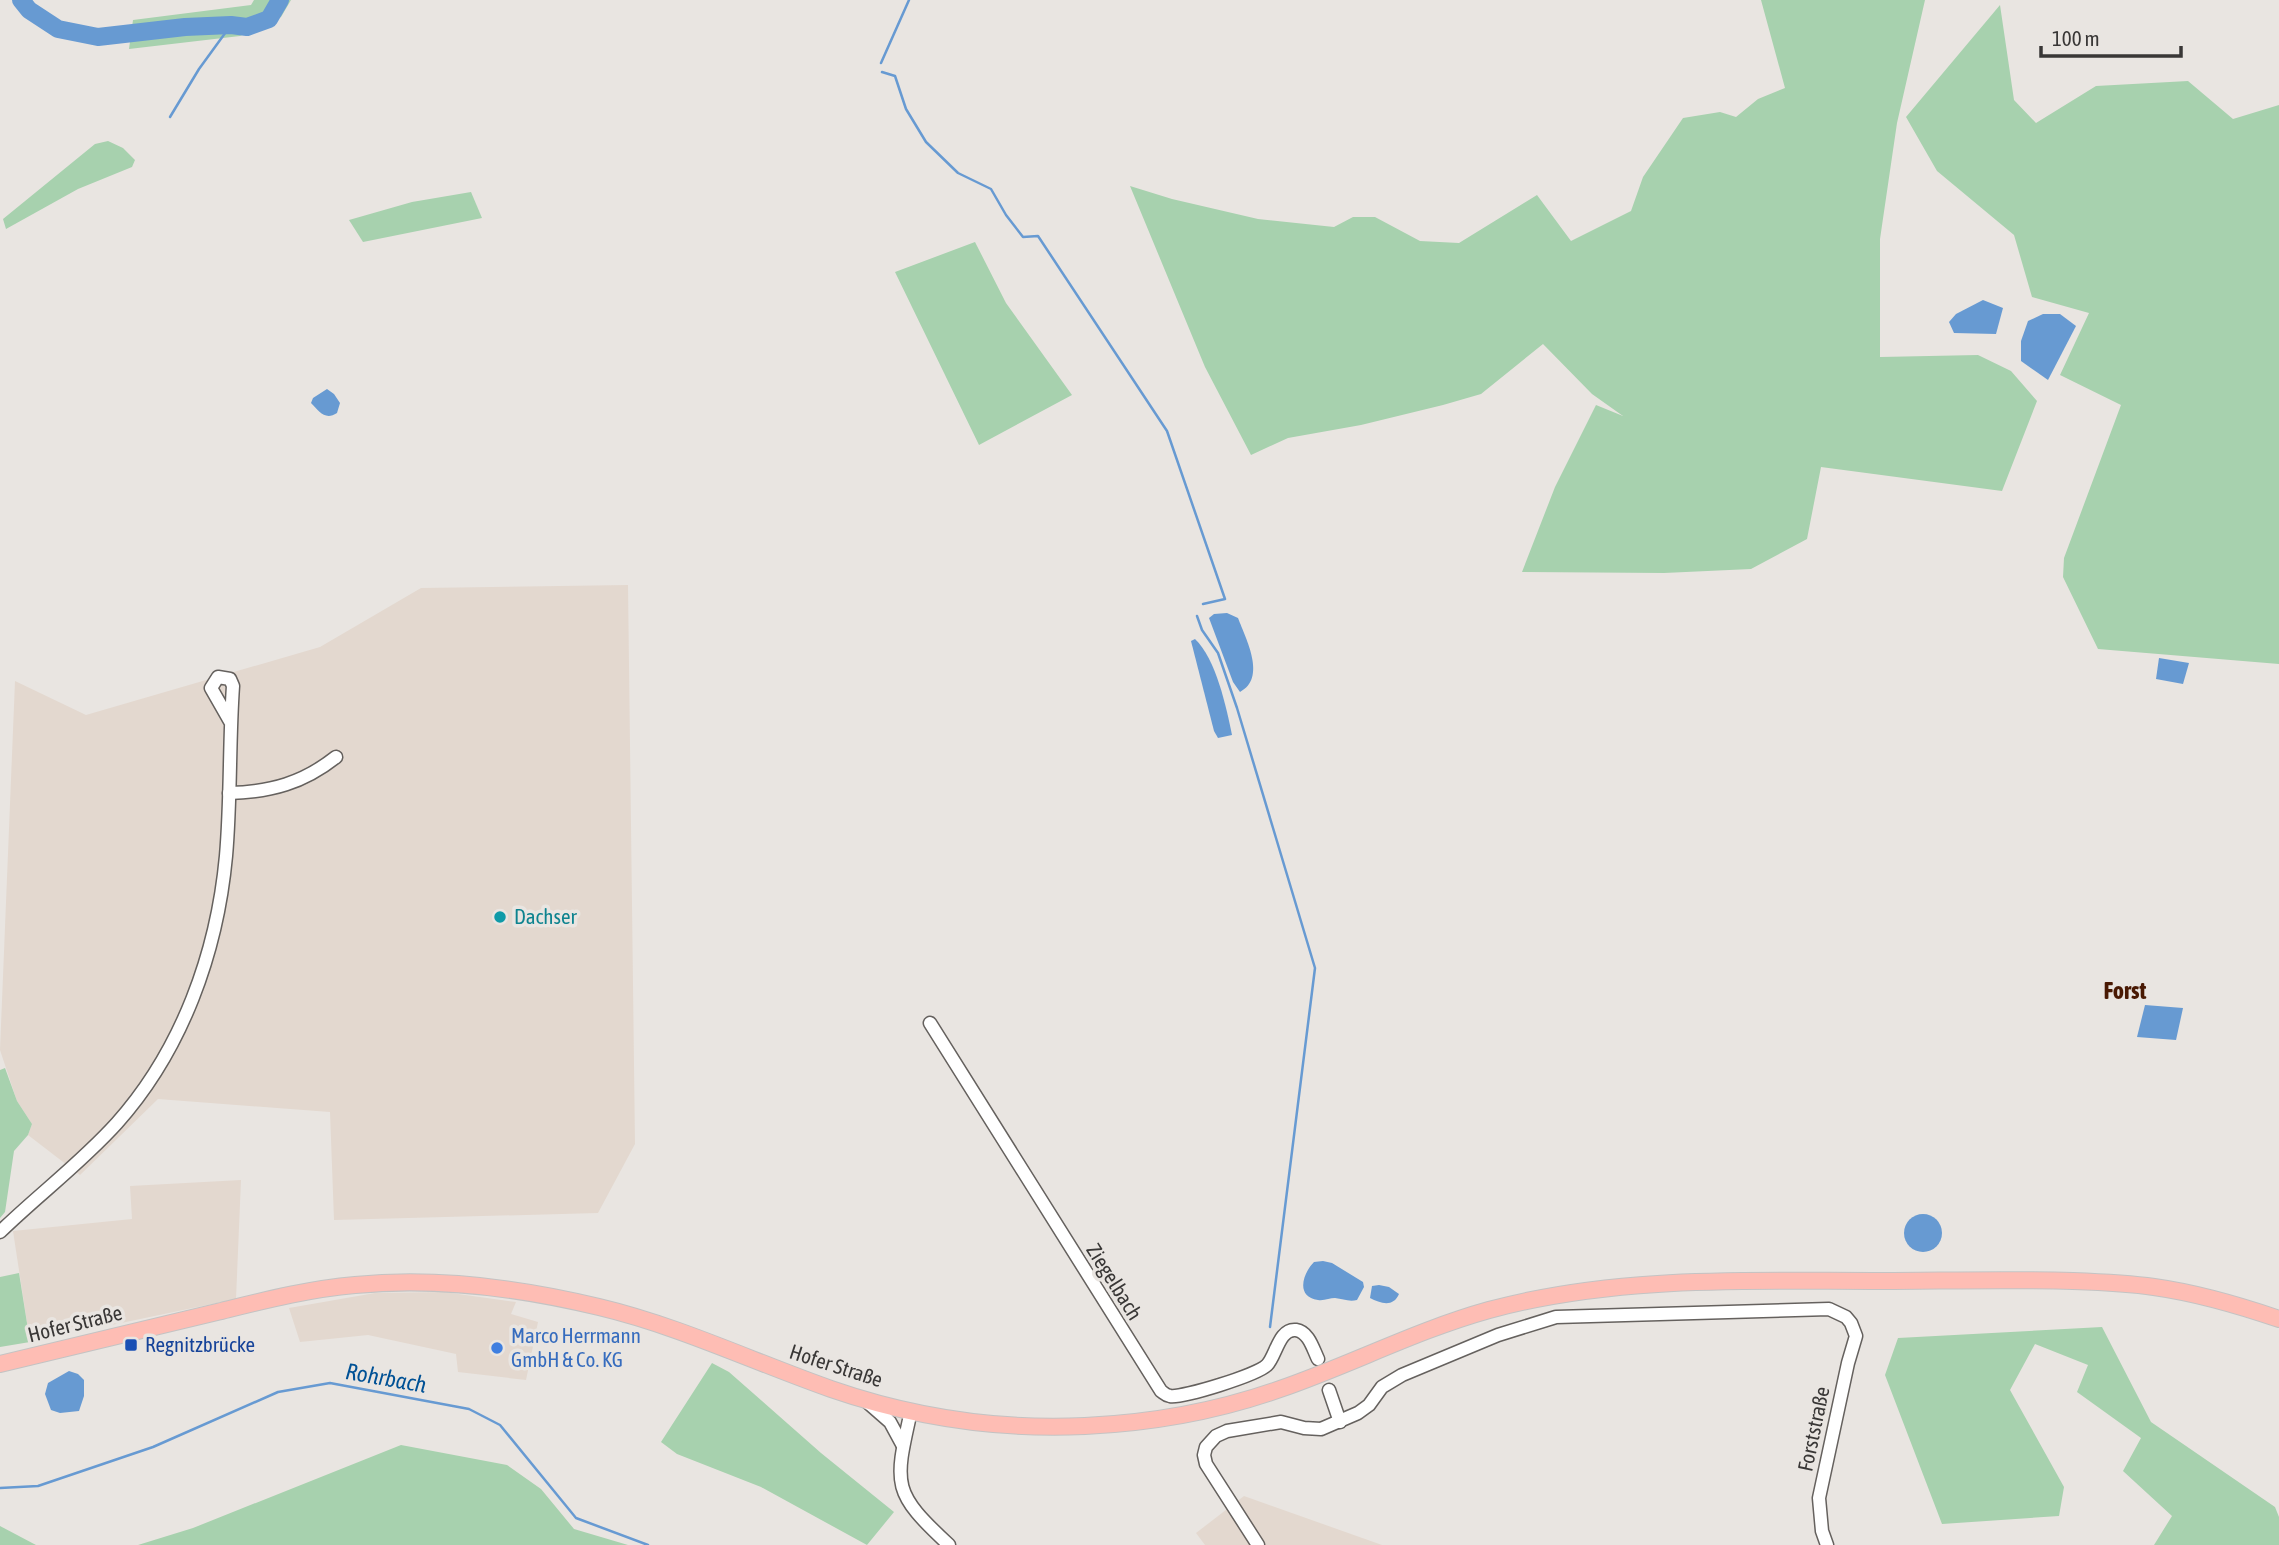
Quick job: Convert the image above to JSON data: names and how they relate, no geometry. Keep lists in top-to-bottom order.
{
  "streets": {
    "main road": ["Hofer Straße"],
    "street": ["Ziegelbach", "Forststraße"]
  },
  "districts": ["Forst"],
  "water": ["Rohrbach"],
  "places": {
    "other": ["Dachser", "Marco Herrmann GmbH & Co. KG"],
    "transit": ["Regnitzbrücke"]
  },
  "scale_bar": "100 m"
}
